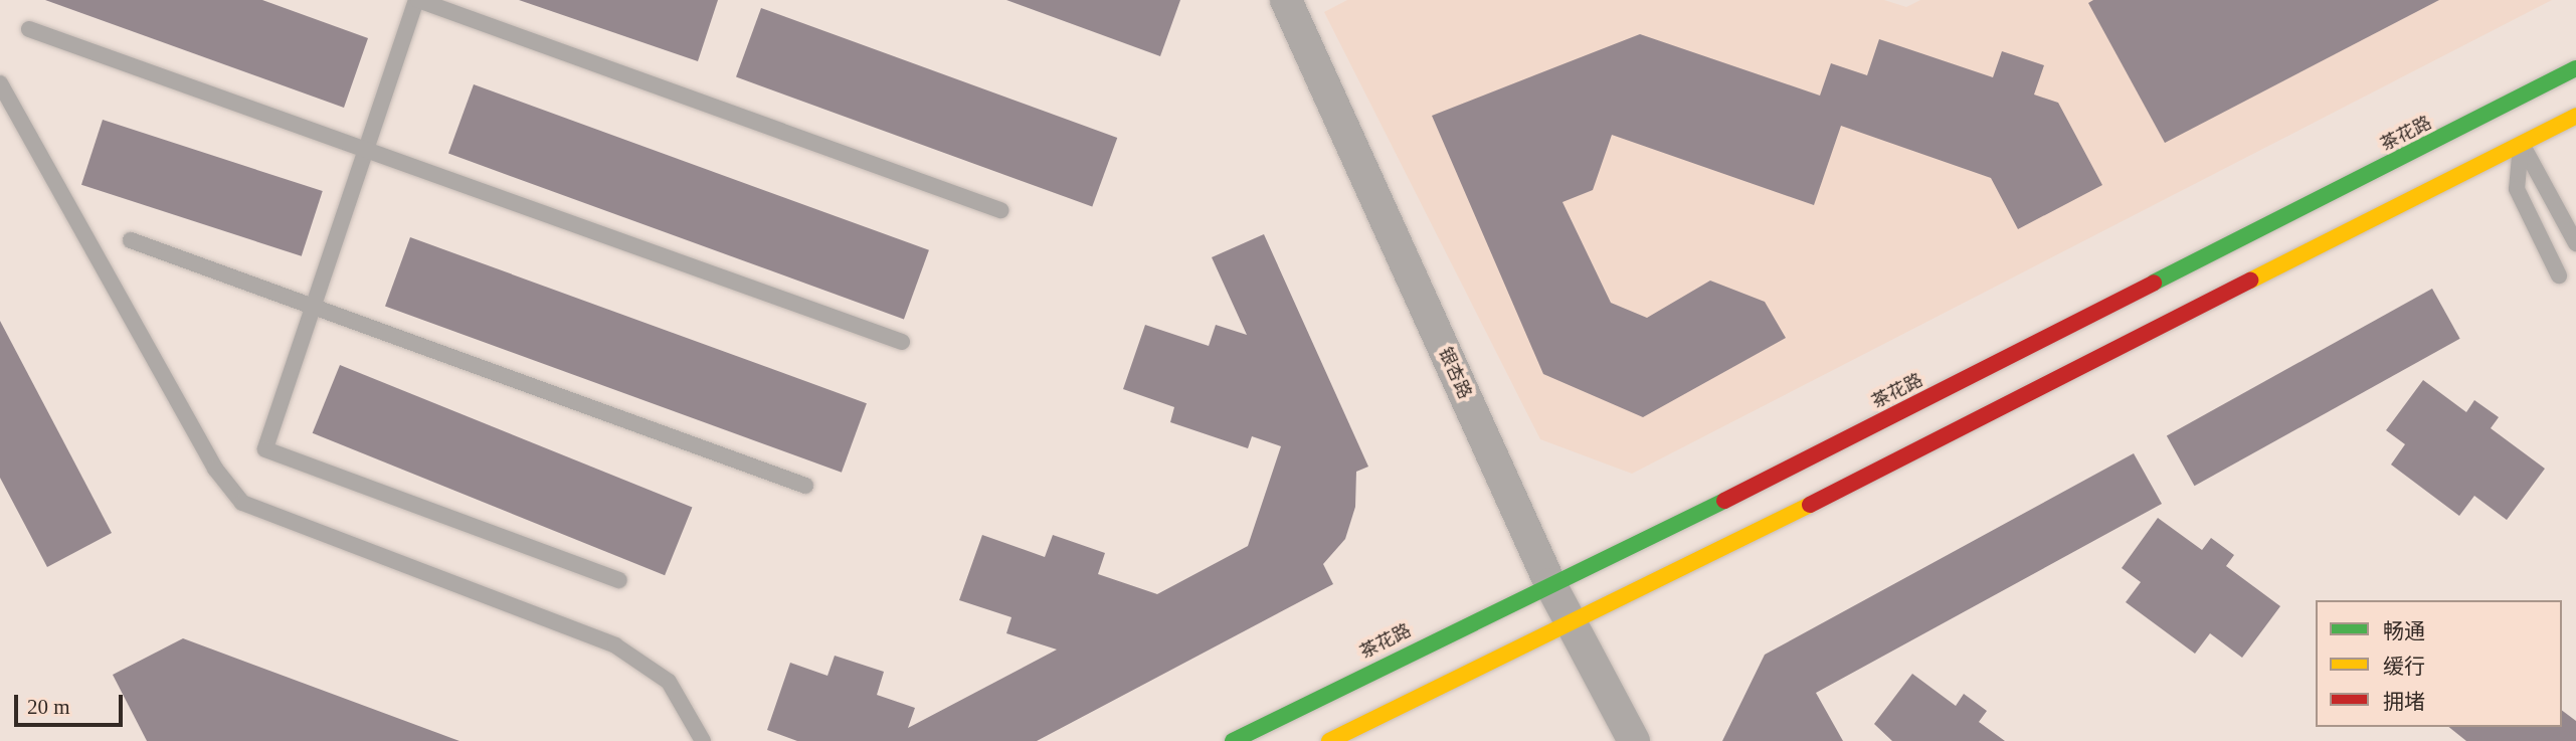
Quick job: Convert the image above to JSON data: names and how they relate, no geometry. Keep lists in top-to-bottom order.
{
  "streets": {
    "main road": ["茶花路"],
    "street": ["银杏路"]
  },
  "crossings": [
    ["茶花路", "银杏路"]
  ],
  "legend": ["畅通", "缓行", "拥堵"],
  "scale_bar": "20 m"
}
